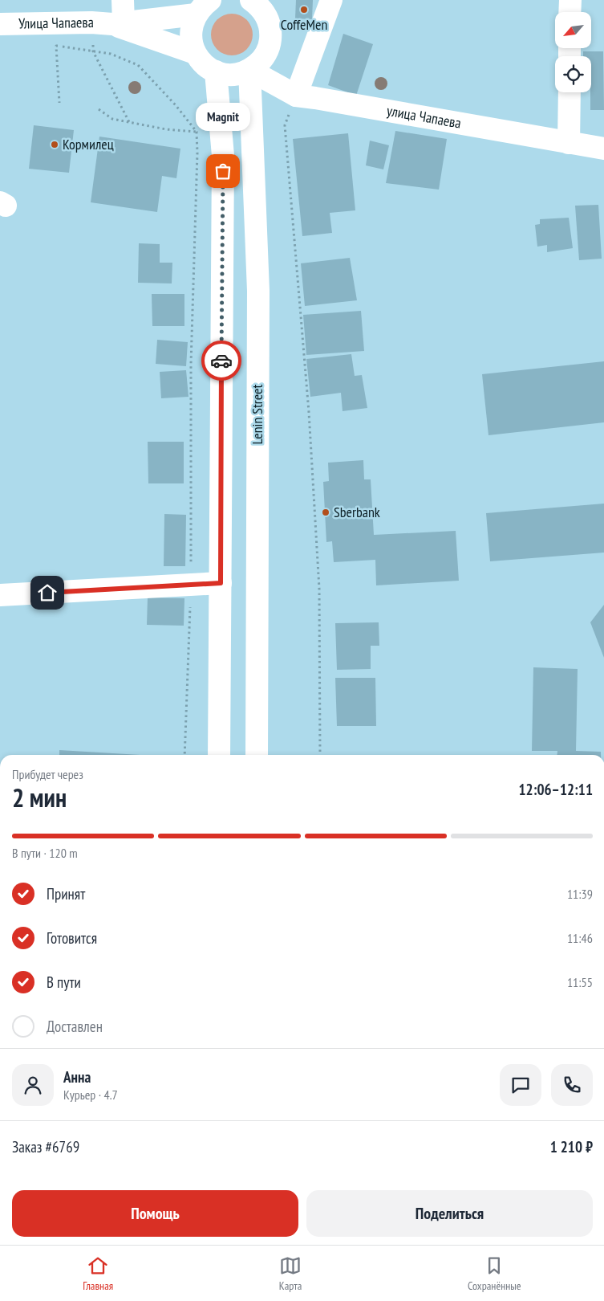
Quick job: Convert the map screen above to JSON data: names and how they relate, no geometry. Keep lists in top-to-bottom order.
{
  "streets": {
    "main road": ["Улица Чапаева", "улица Чапаева", "Lenin Street"]
  },
  "crossings": [
    ["Улица Чапаева", "улица Чапаева"],
    ["улица Чапаева", "Lenin Street"]
  ],
  "places": [
    "CoffeMen",
    "Кормилец",
    "Magnit",
    "Sberbank"
  ],
  "north": "bottom left",
  "page": {
    "bubble": "Magnit",
    "heading": ["2 мин", "Прибудет через", "12:06–12:11"],
    "panel": [
      "Анна",
      "Курьер · 4.7",
      "Заказ #6769",
      "1 210 ₽"
    ],
    "bar": "В пути · 120 m",
    "list": [
      ["Принят", "11:39"],
      ["Готовится", "11:46"],
      ["В пути", "11:55"],
      "Доставлен"
    ],
    "buttons": ["Помощь", "Поделиться"],
    "tabs": ["Главная", "Карта", "Сохранённые"]
  }
}
